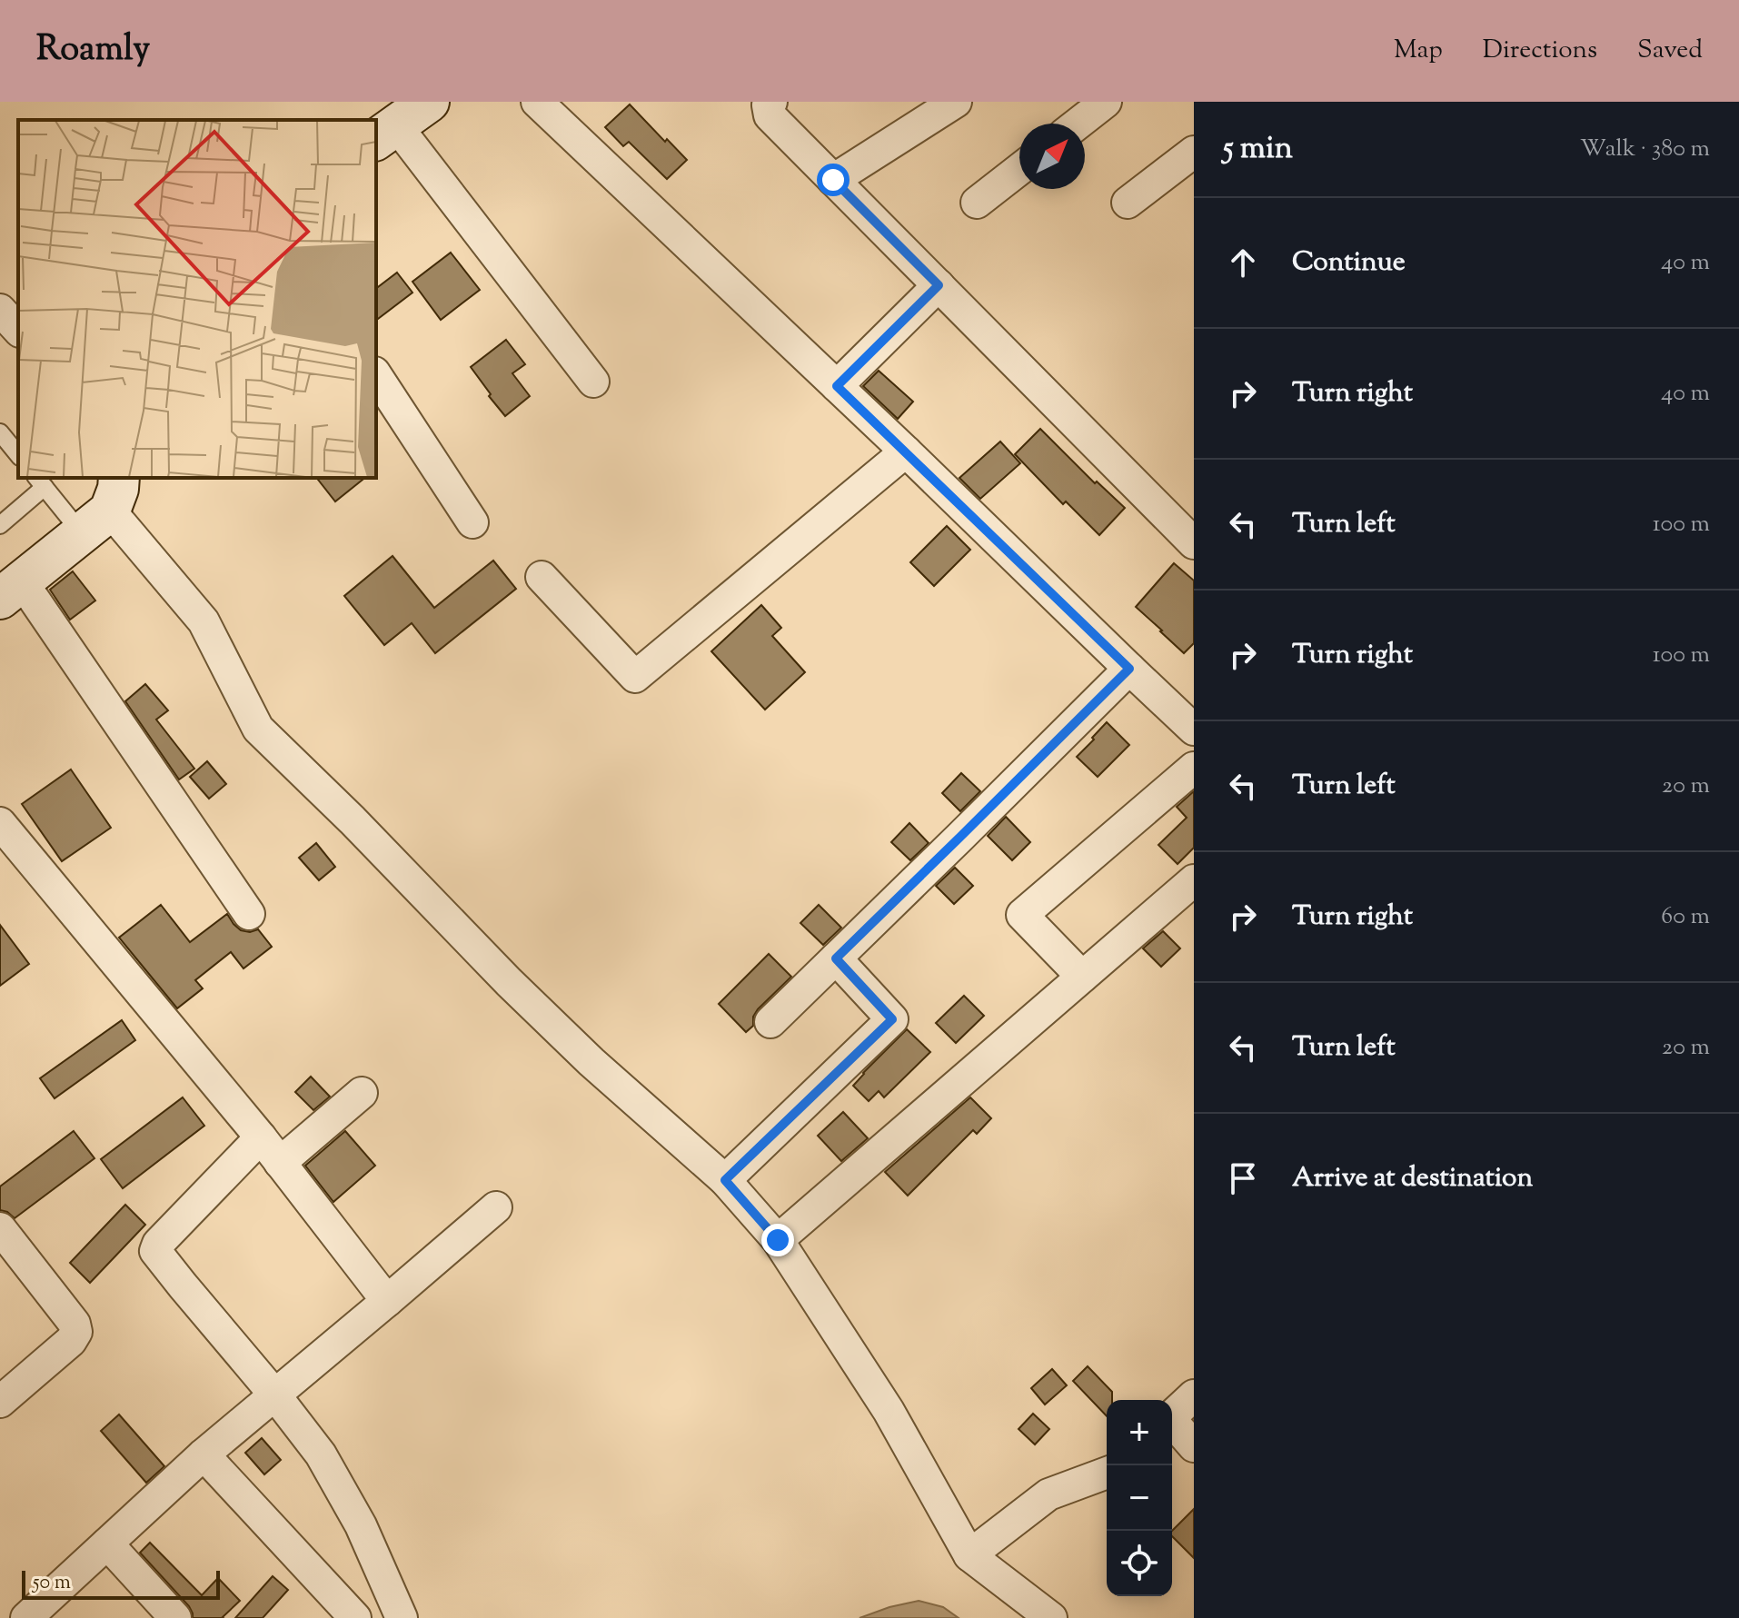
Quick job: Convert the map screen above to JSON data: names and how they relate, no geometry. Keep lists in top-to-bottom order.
{
  "scale_bar": "50 m",
  "north": "top right",
  "page": {
    "header": "Roamly",
    "nav": ["Map", "Directions", "Saved"],
    "heading": ["5 min", "Walk · 380 m"],
    "list": [
      ["Continue", "40 m"],
      ["Turn right", "40 m"],
      ["Turn left", "100 m"],
      ["Turn right", "100 m"],
      ["Turn left", "20 m"],
      ["Turn right", "60 m"],
      ["Turn left", "20 m"],
      "Arrive at destination"
    ],
    "map_buttons": ["+", "−"],
    "scale": "50 m"
  }
}
